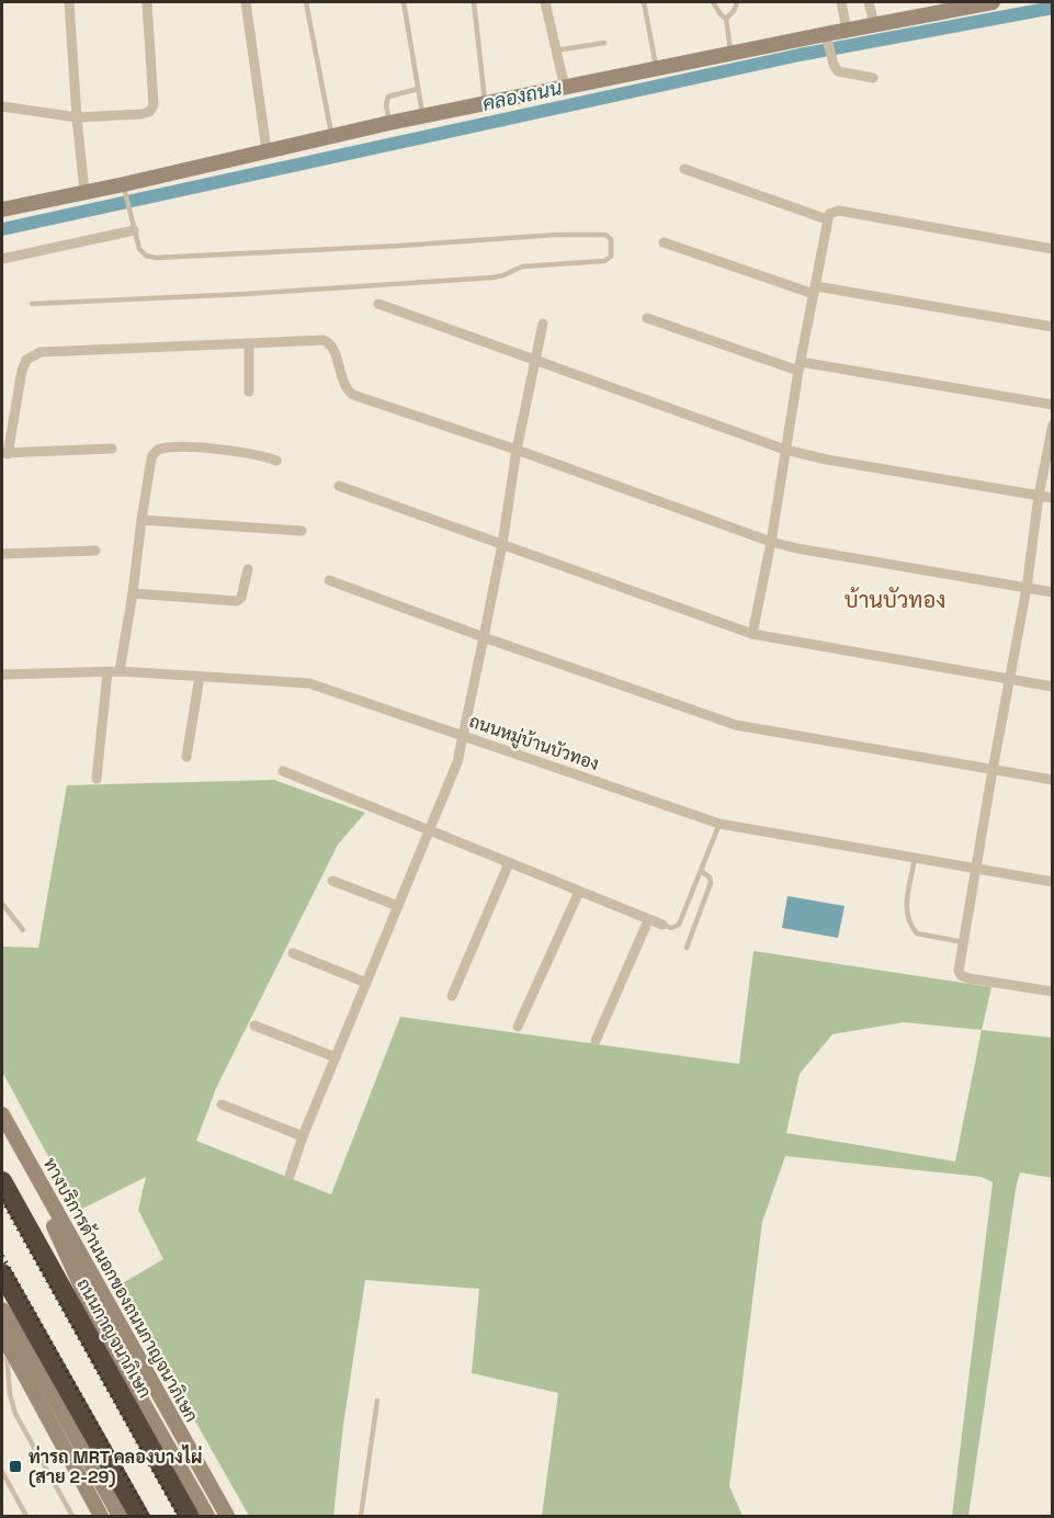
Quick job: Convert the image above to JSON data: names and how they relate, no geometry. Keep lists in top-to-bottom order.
{
  "streets": {
    "highway": ["ถนนกาญจนาภิเษก"],
    "main road": ["ทางบริการด้านนอกของถนนกาญจนาภิเษก"],
    "street": ["ถนนหมู่บ้านบัวทอง"]
  },
  "districts": ["บ้านบัวทอง"],
  "water": ["คลองถนน"],
  "places": {
    "transit": ["ท่ารถ MRT คลองบางไผ่ (สาย 2-29)"]
  }
}
